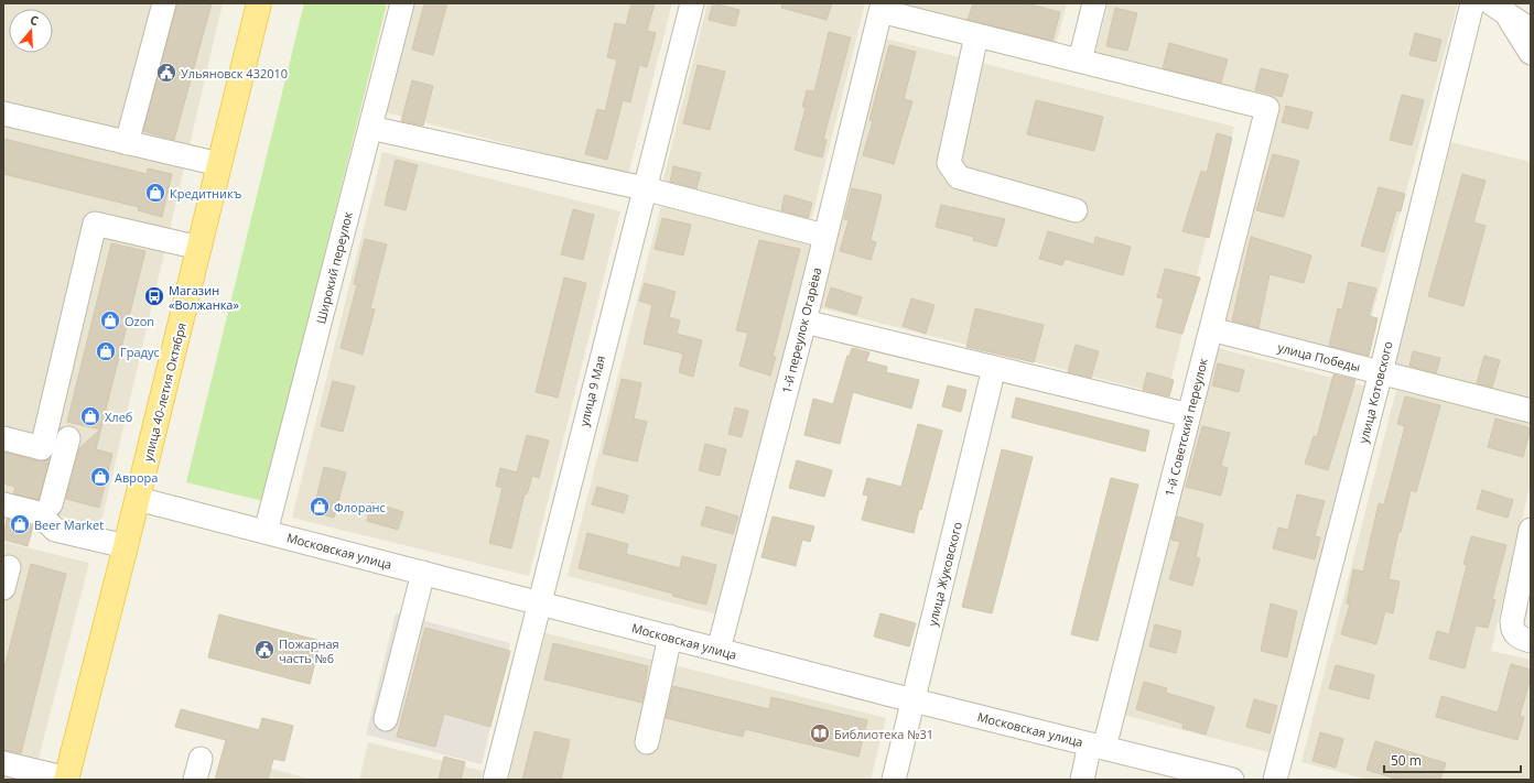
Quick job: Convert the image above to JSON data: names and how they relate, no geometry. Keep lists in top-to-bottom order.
{
  "streets": {
    "main road": ["улица 40-летия Октября"],
    "street": [
      "Широкий переулок",
      "1-й переулок Огарёва",
      "улица Победы",
      "улица 9 Мая",
      "улица Котовского",
      "1-й Советский переулок",
      "Московская улица",
      "улица Жуковского"
    ]
  },
  "crossings": [
    ["Широкий переулок", "Московская улица"],
    ["1-й переулок Огарёва", "Московская улица"],
    ["улица Победы", "улица Котовского"],
    ["улица Победы", "1-й Советский переулок"],
    ["улица 9 Мая", "Московская улица"],
    ["улица 40-летия Октября", "Московская улица"],
    ["1-й Советский переулок", "Московская улица"],
    ["Московская улица", "улица Жуковского"]
  ],
  "places": {
    "public building": ["Ульяновск 432010", "Пожарная часть №6"],
    "shop": [
      "Кредитникъ",
      "Ozon",
      "Градус",
      "Хлеб",
      "Аврора",
      "Флоранс",
      "Beer Market"
    ],
    "bus stop": ["Магазин «Волжанка»"],
    "library": ["Библиотека №31"]
  },
  "scale_bar": "50 m",
  "north": "top"
}
